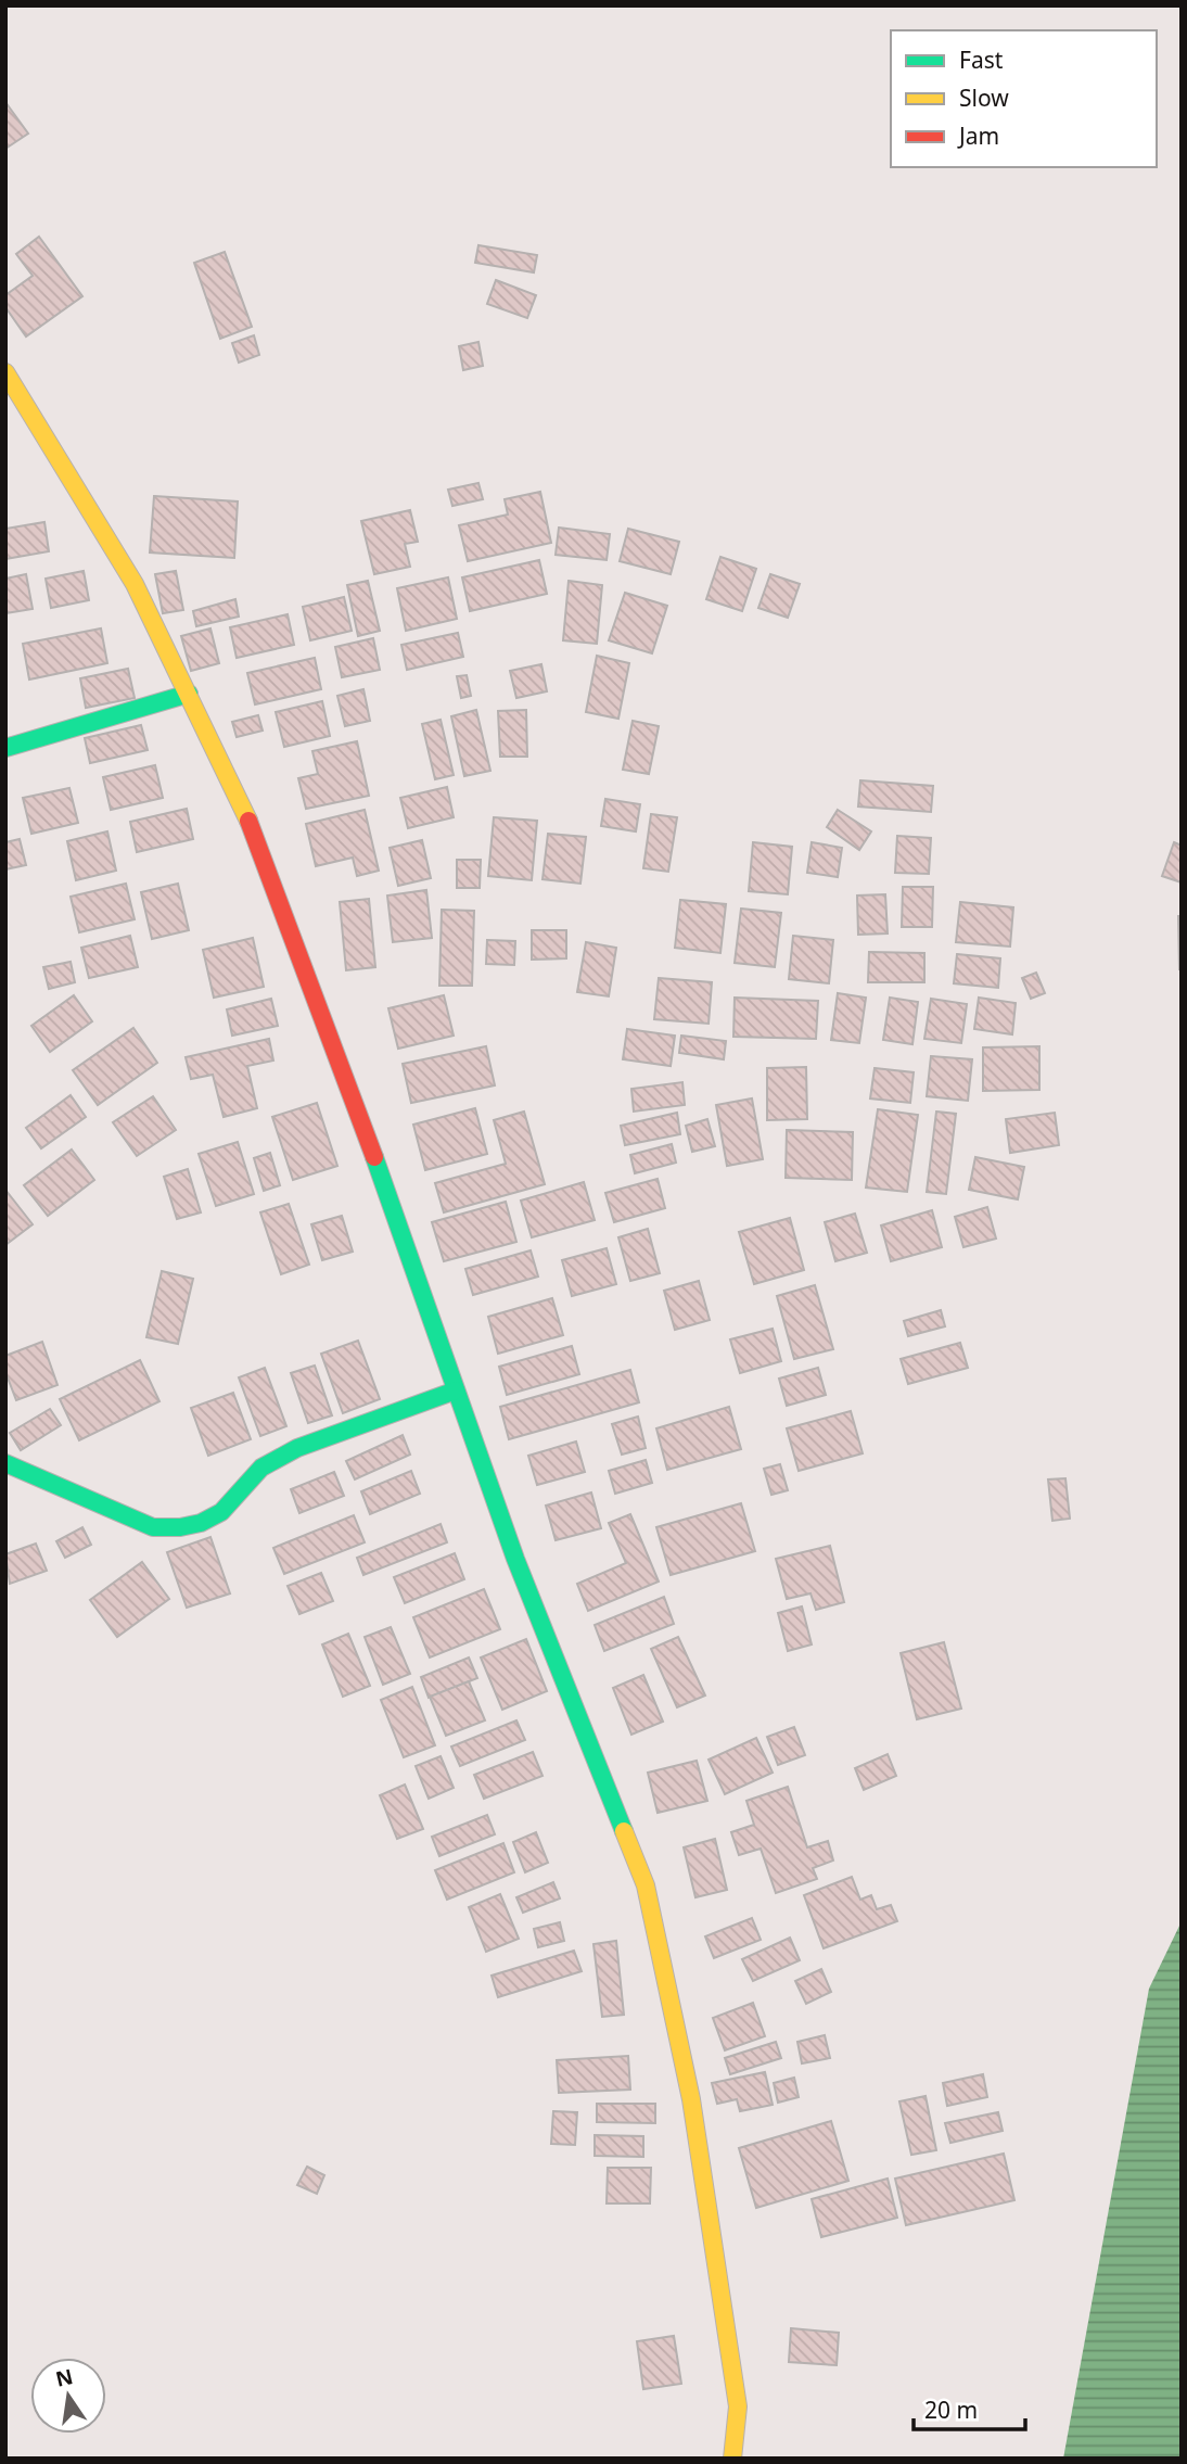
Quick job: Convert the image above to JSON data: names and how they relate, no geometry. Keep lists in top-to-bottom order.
{
  "legend": ["Fast", "Slow", "Jam"],
  "scale_bar": "20 m",
  "north": "top"
}
